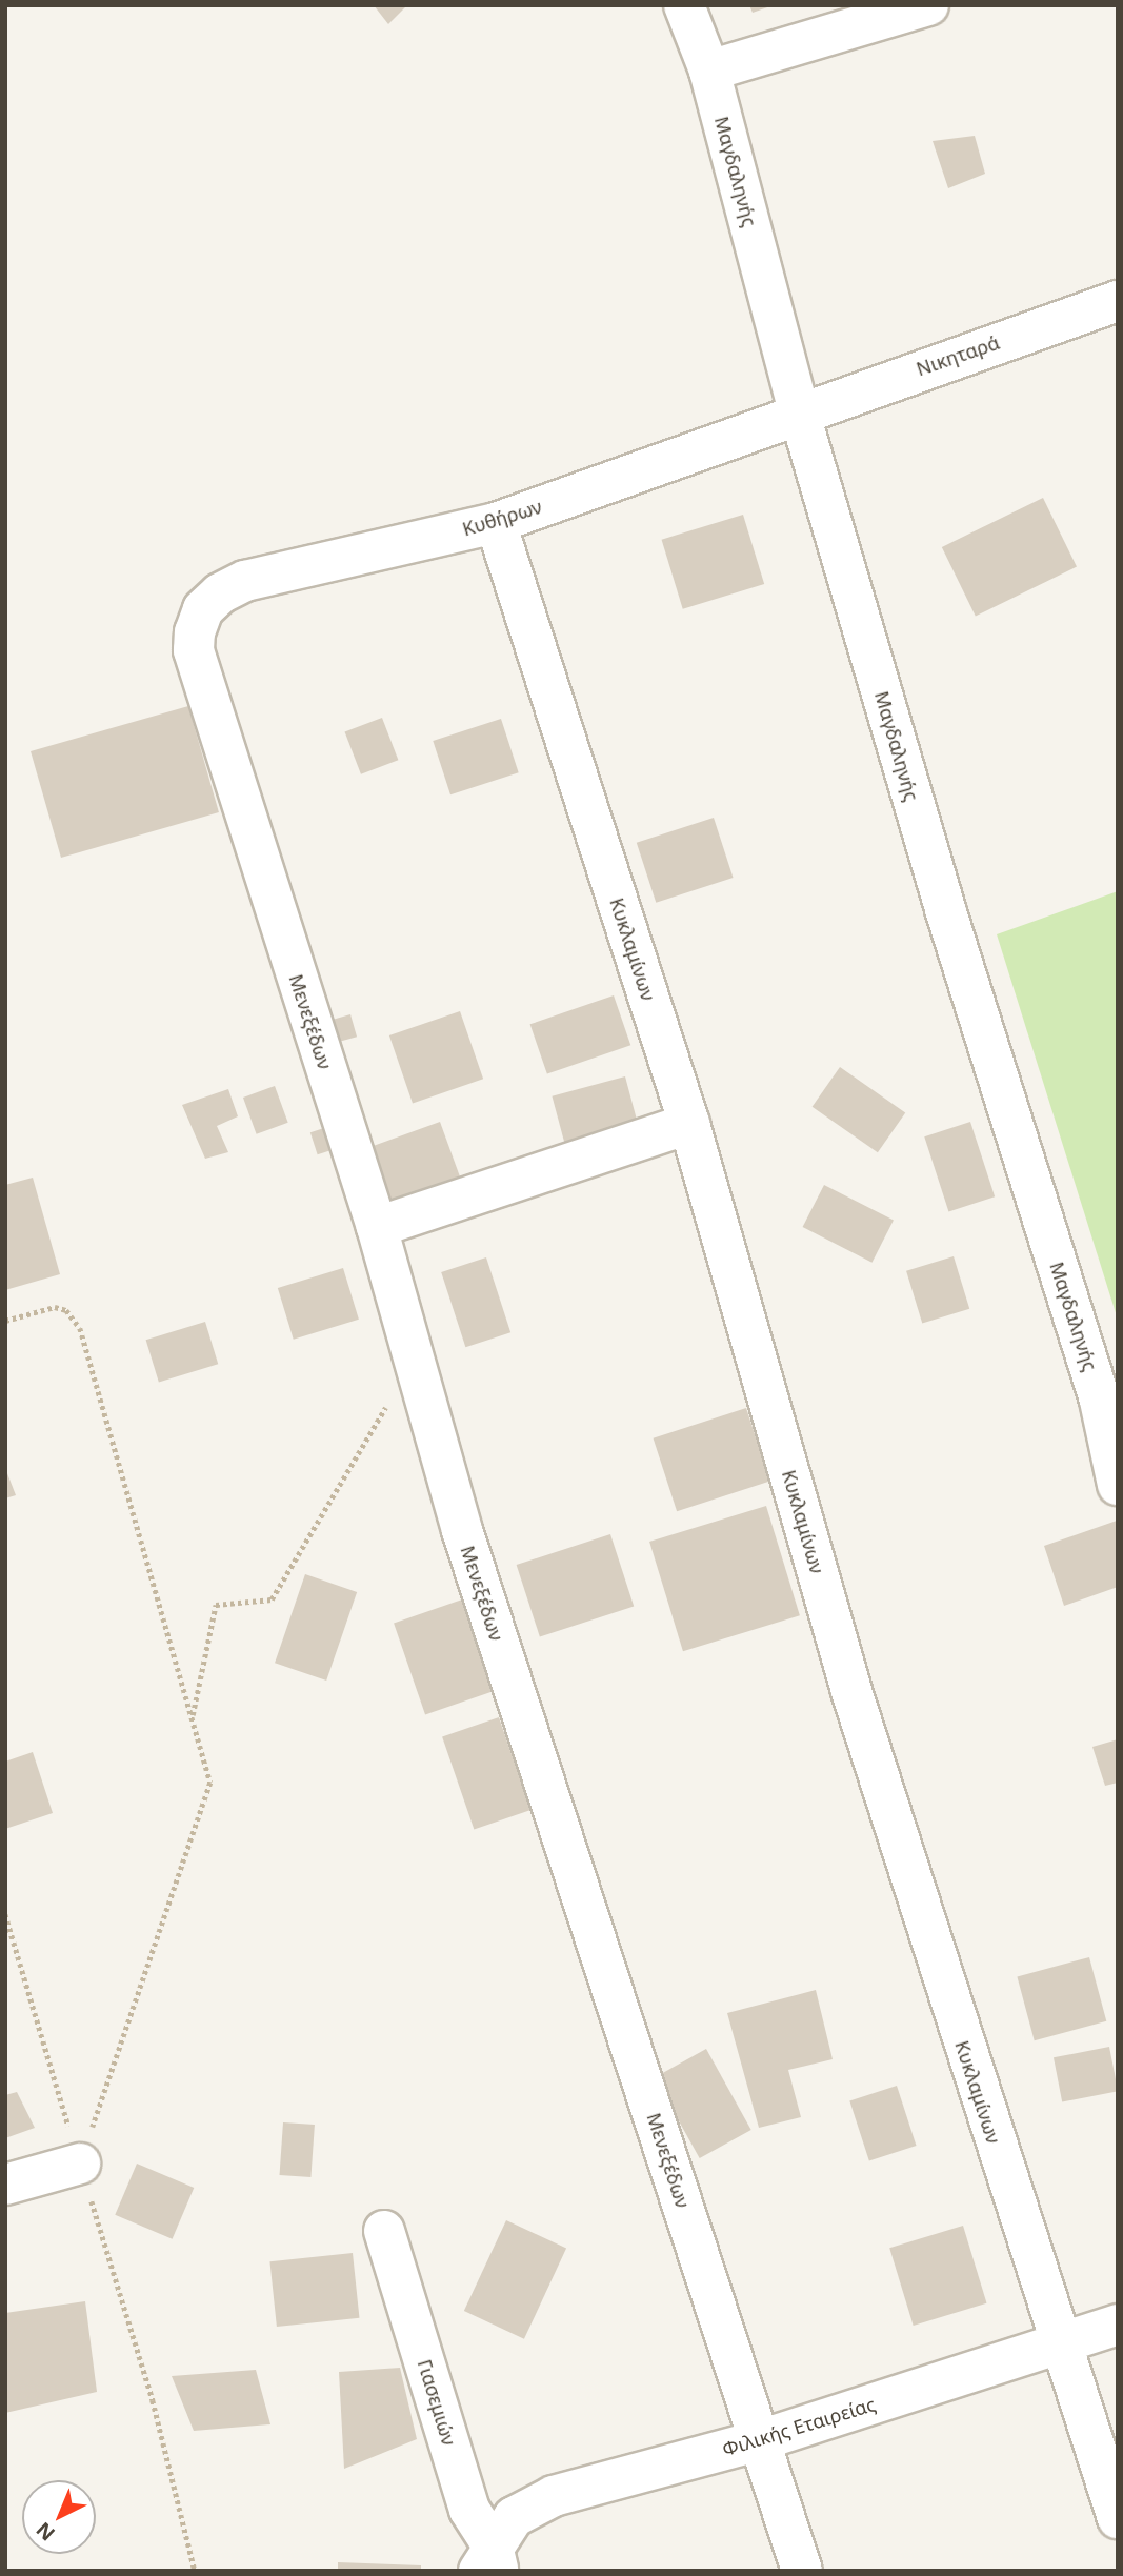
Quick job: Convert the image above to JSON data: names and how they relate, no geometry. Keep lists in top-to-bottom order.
{
  "streets": {
    "street": [
      "Μαγδαληνής",
      "Νικηταρά",
      "Κυθήρων",
      "Κυκλαμίνων",
      "Μενεξέδων",
      "Γιασεμιών",
      "Φιλικής Εταιρείας"
    ]
  },
  "crossings": [
    ["Μαγδαληνής", "Νικηταρά"],
    ["Μαγδαληνής", "Κυθήρων"],
    ["Νικηταρά", "Κυθήρων"],
    ["Κυθήρων", "Κυκλαμίνων"],
    ["Κυθήρων", "Μενεξέδων"],
    ["Κυκλαμίνων", "Φιλικής Εταιρείας"],
    ["Μενεξέδων", "Φιλικής Εταιρείας"],
    ["Γιασεμιών", "Φιλικής Εταιρείας"]
  ],
  "north": "bottom left"
}
